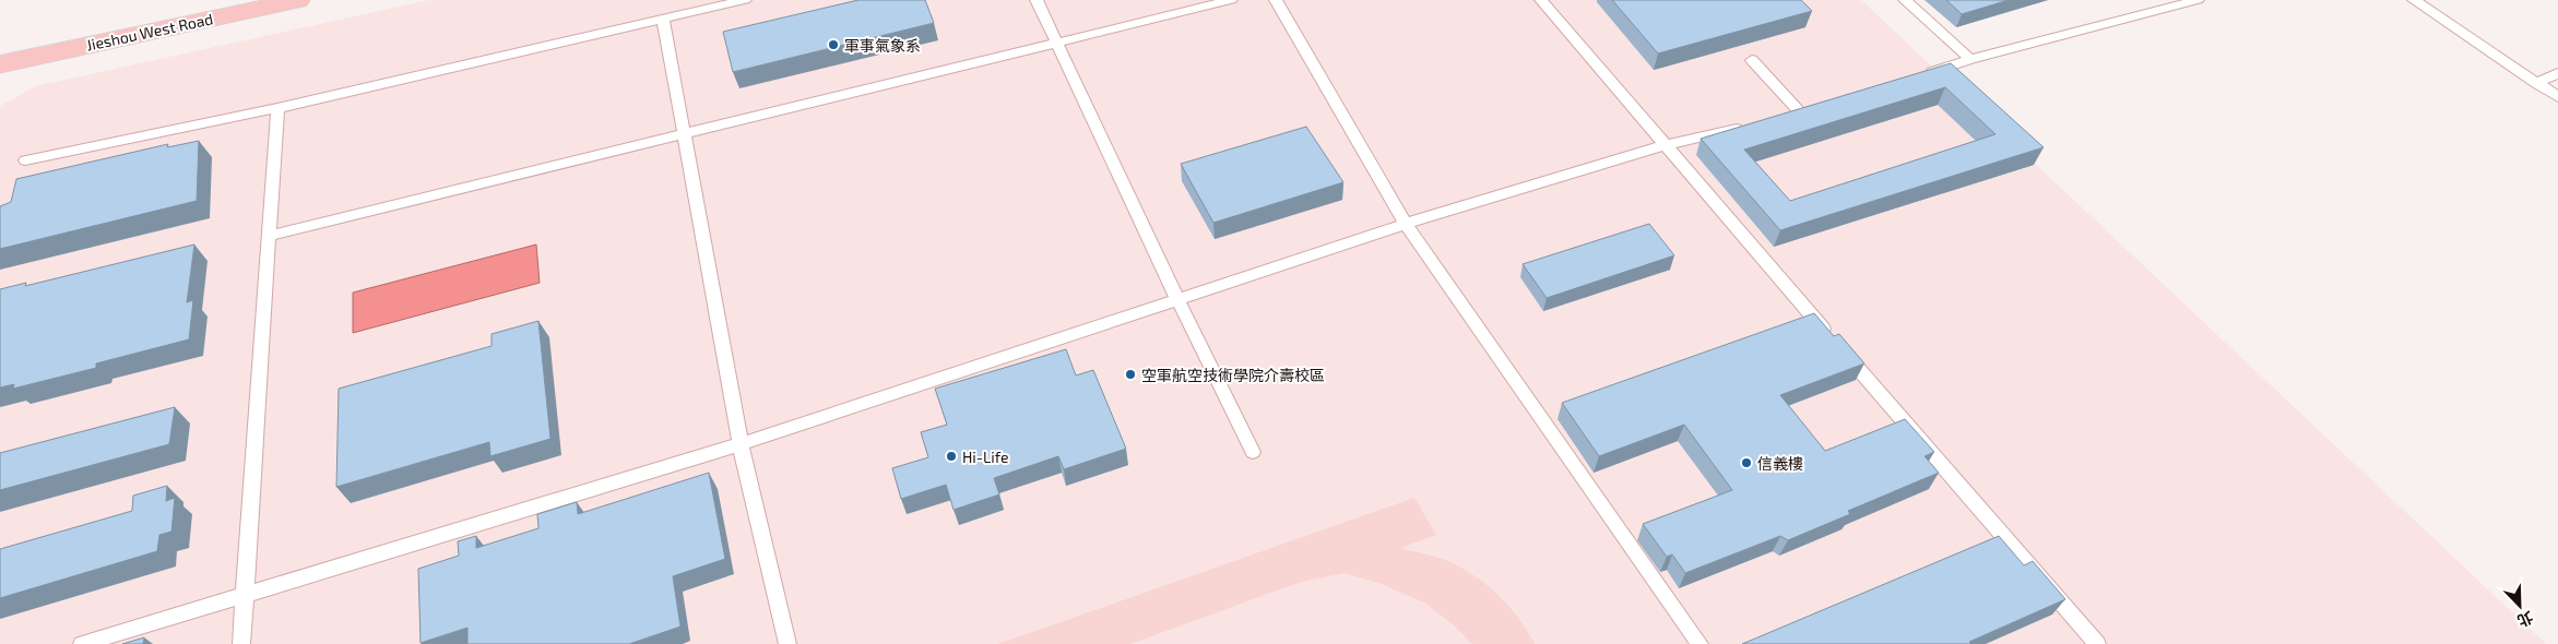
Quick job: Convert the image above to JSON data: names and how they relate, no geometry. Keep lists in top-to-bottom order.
{
  "streets": {
    "main road": ["Jieshou West Road"]
  },
  "places": [
    "軍事氣象系",
    "空軍航空技術學院介壽校區",
    "Hi-Life",
    "信義樓"
  ],
  "north": "bottom right"
}
